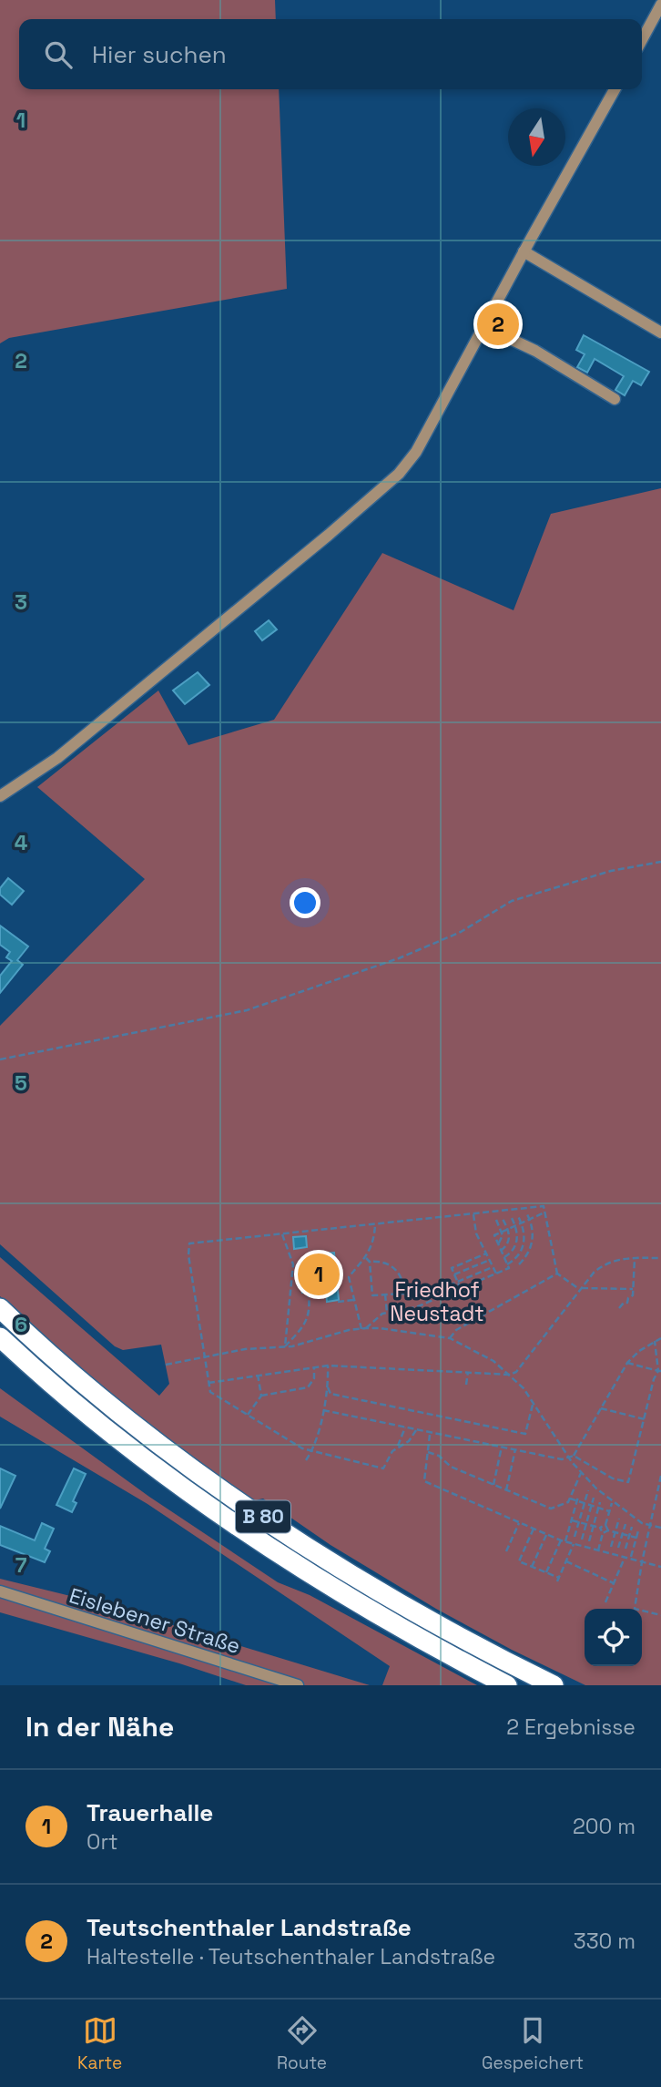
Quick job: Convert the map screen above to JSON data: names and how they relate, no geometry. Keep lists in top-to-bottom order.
{
  "streets": {
    "highway": ["B 80"],
    "street": ["Eislebener Straße"]
  },
  "parks": ["Friedhof Neustadt"],
  "north": "bottom",
  "page": {
    "search": "Hier suchen",
    "pins": ["2", "1"],
    "heading": ["In der Nähe", "2 Ergebnisse"],
    "list": [
      {
        "mark": "1",
        "name": "Trauerhalle",
        "note": "Ort",
        "value": "200 m"
      },
      {
        "mark": "2",
        "name": "Teutschenthaler Landstraße",
        "note": "Haltestelle · Teutschenthaler Landstraße",
        "value": "330 m"
      }
    ],
    "nav": ["Karte", "Route", "Gespeichert"]
  },
  "grid": {
    "rows": [
      "1",
      "2",
      "3",
      "4",
      "5",
      "6",
      "7"
    ]
  }
}
